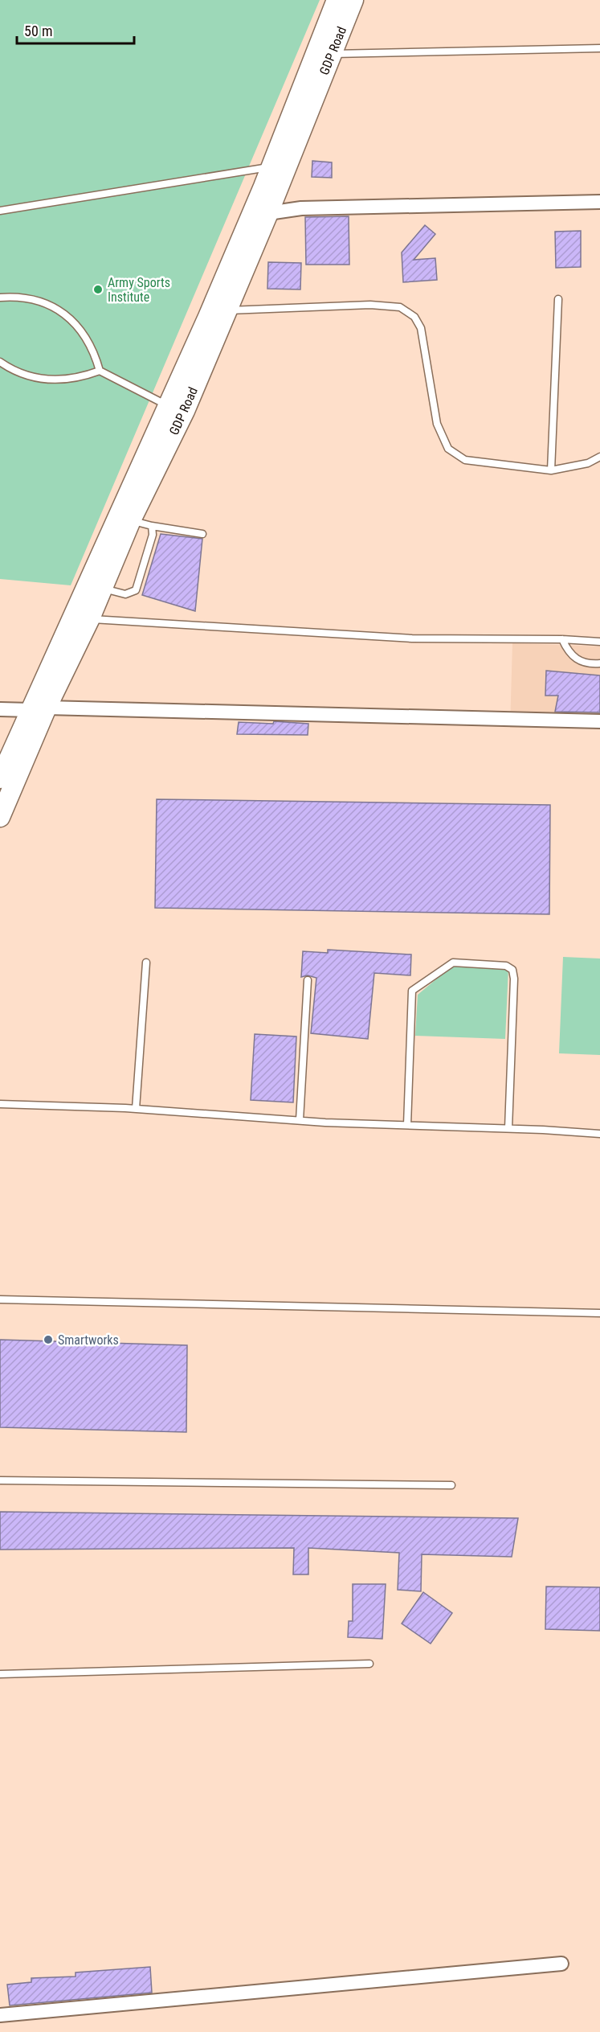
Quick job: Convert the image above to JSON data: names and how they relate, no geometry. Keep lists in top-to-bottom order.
{
  "streets": {
    "main road": ["GDP Road"]
  },
  "places": ["Army Sports Institute", "Smartworks"],
  "scale_bar": "50 m"
}
